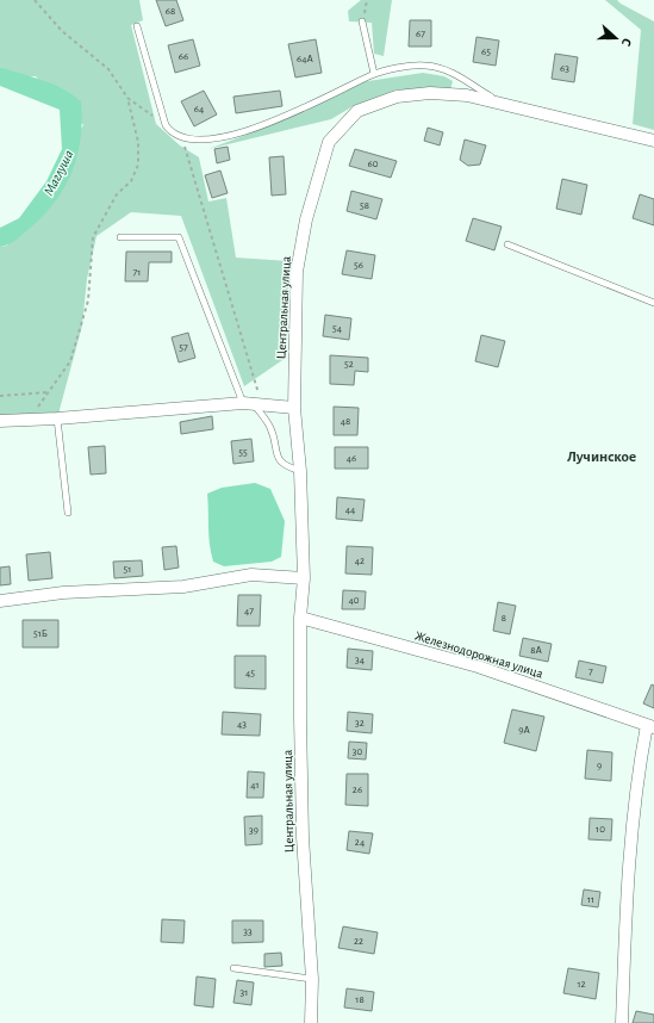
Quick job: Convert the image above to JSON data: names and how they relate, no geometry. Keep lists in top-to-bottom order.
{
  "streets": {
    "street": ["Центральная улица", "Железнодорожная улица"]
  },
  "crossings": [
    ["Центральная улица", "Железнодорожная улица"]
  ],
  "districts": ["Лучинское"],
  "water": ["Маглуша"],
  "house_numbers": [
    "68",
    "67",
    "65",
    "66",
    "64А",
    "63",
    "64",
    "60",
    "58",
    "56",
    "71",
    "54",
    "57",
    "52",
    "48",
    "55",
    "46",
    "44",
    "42",
    "51",
    "40",
    "47",
    "8",
    "51Б",
    "8А",
    "34",
    "7",
    "45",
    "32",
    "43",
    "9А",
    "30",
    "9",
    "41",
    "26",
    "10",
    "39",
    "24",
    "11",
    "33",
    "22",
    "12",
    "31",
    "18"
  ],
  "north": "right"
}
